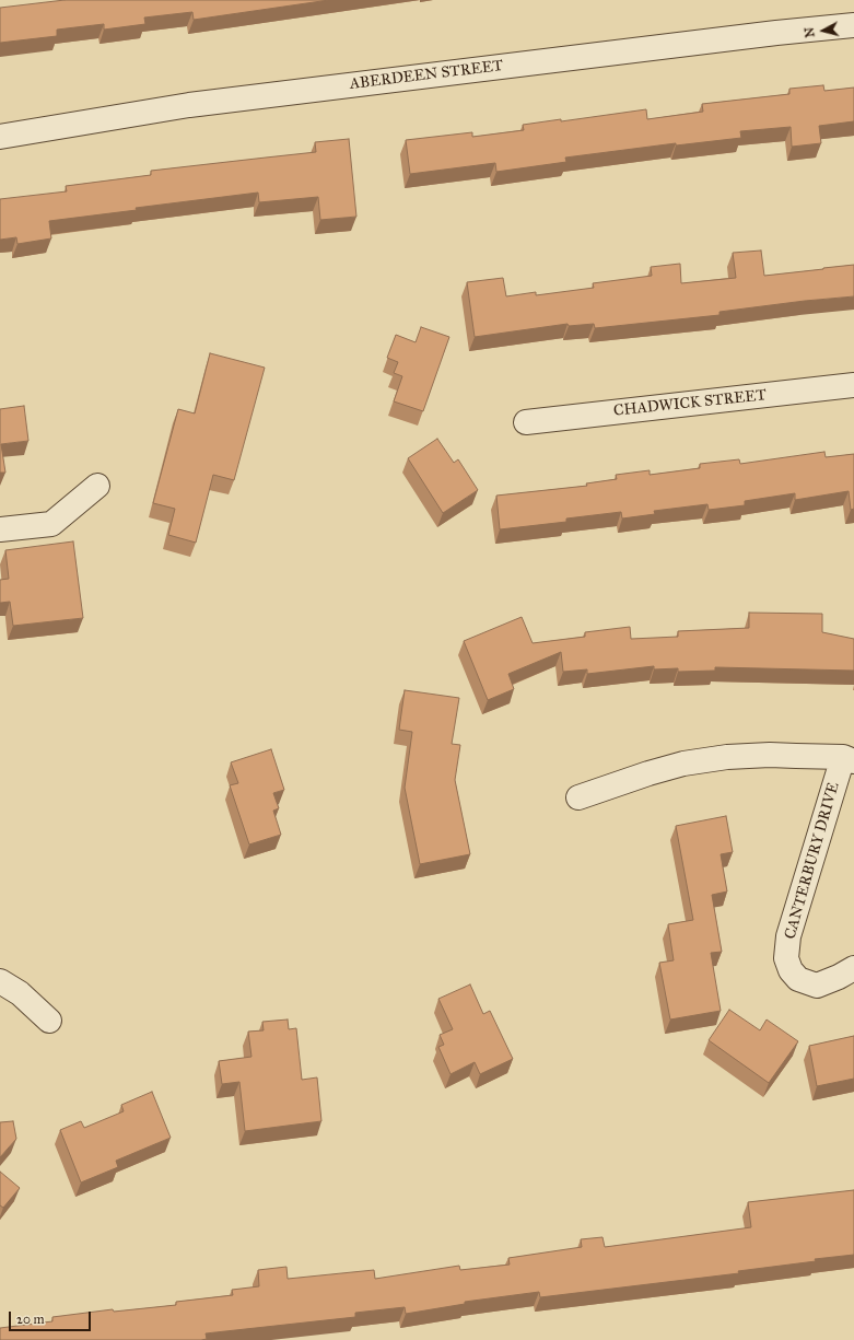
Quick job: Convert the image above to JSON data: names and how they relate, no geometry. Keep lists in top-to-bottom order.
{
  "streets": {
    "street": ["ABERDEEN STREET", "CHADWICK STREET", "CANTERBURY DRIVE"]
  },
  "scale_bar": "20 m",
  "north": "left"
}
